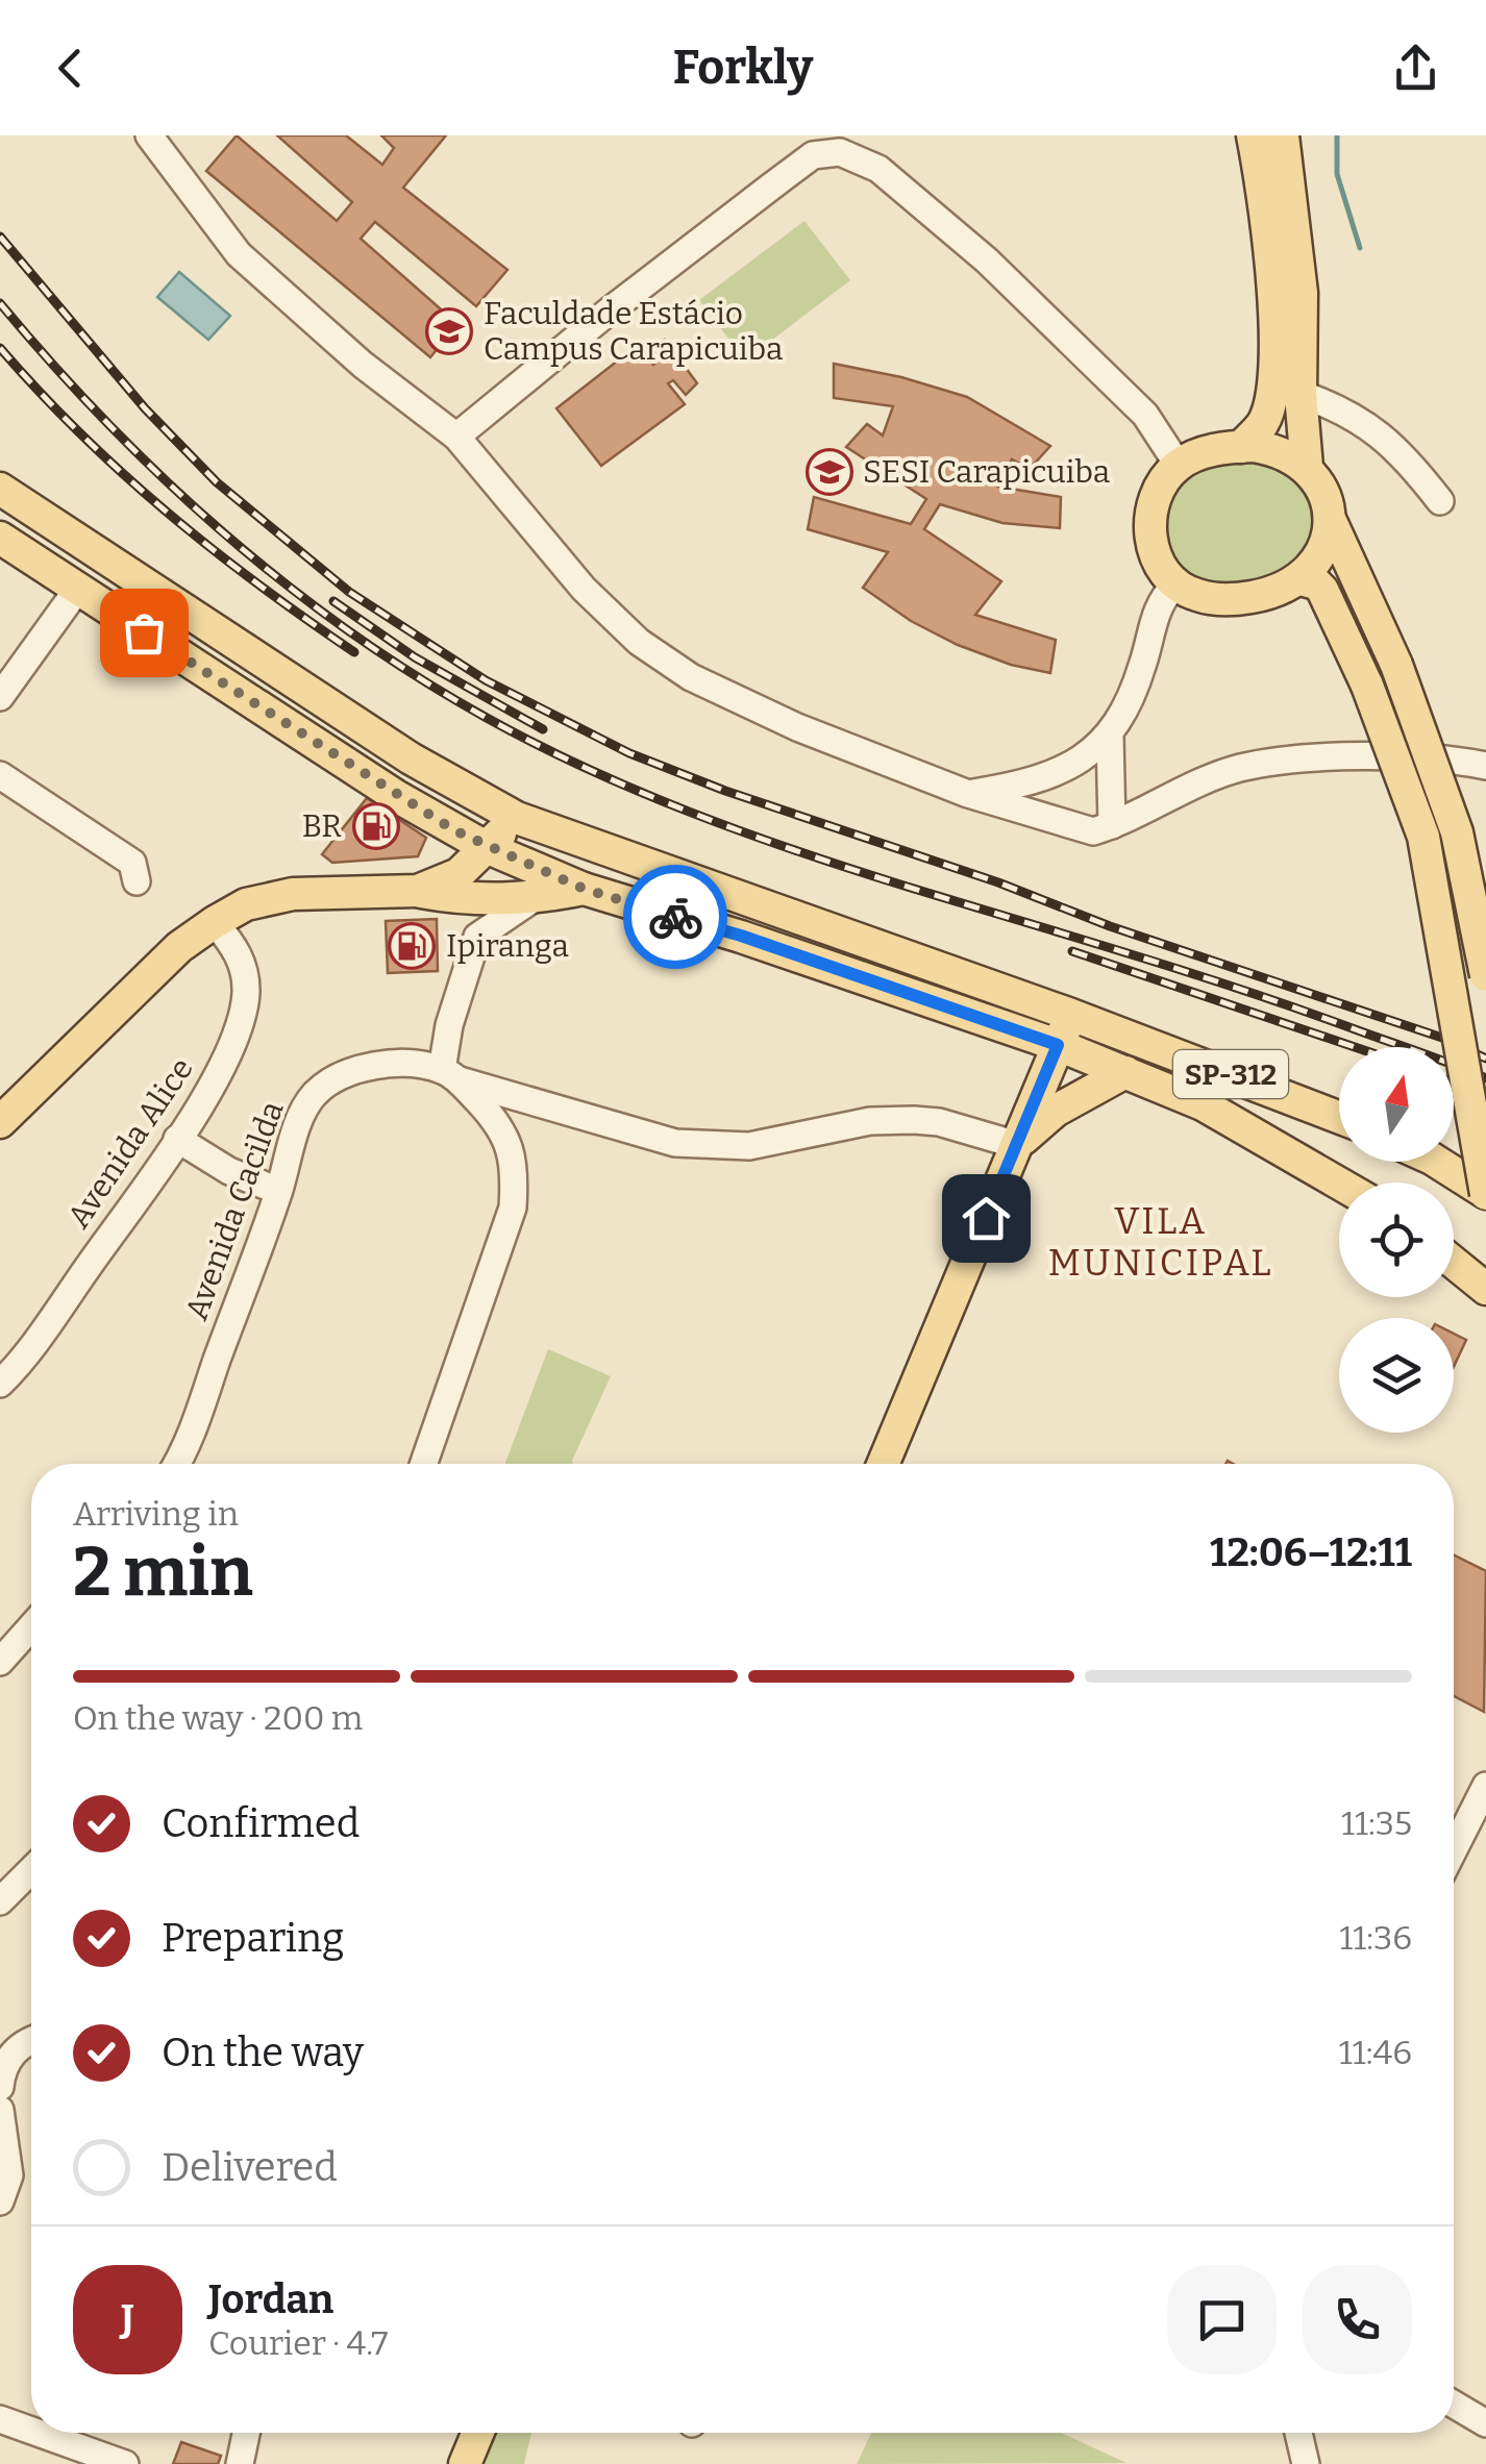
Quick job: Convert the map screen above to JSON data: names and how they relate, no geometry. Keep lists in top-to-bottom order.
{
  "streets": {
    "main road": ["SP-312"],
    "street": ["Avenida Alice", "Avenida Cacilda"]
  },
  "districts": ["VILA MUNICIPAL"],
  "places": {
    "school or university": ["Faculdade Estácio Campus Carapicuiba", "SESI Carapicuiba"],
    "fuel station": ["BR", "Ipiranga"]
  },
  "north": "top",
  "page": {
    "header": "Forkly",
    "heading": ["2 min", "Arriving in", "12:06–12:11"],
    "panel": ["Jordan", "Courier · 4.7"],
    "bar": "On the way · 200 m",
    "list": [
      ["Confirmed", "11:35"],
      ["Preparing", "11:36"],
      ["On the way", "11:46"],
      "Delivered"
    ],
    "round": "J"
  }
}
